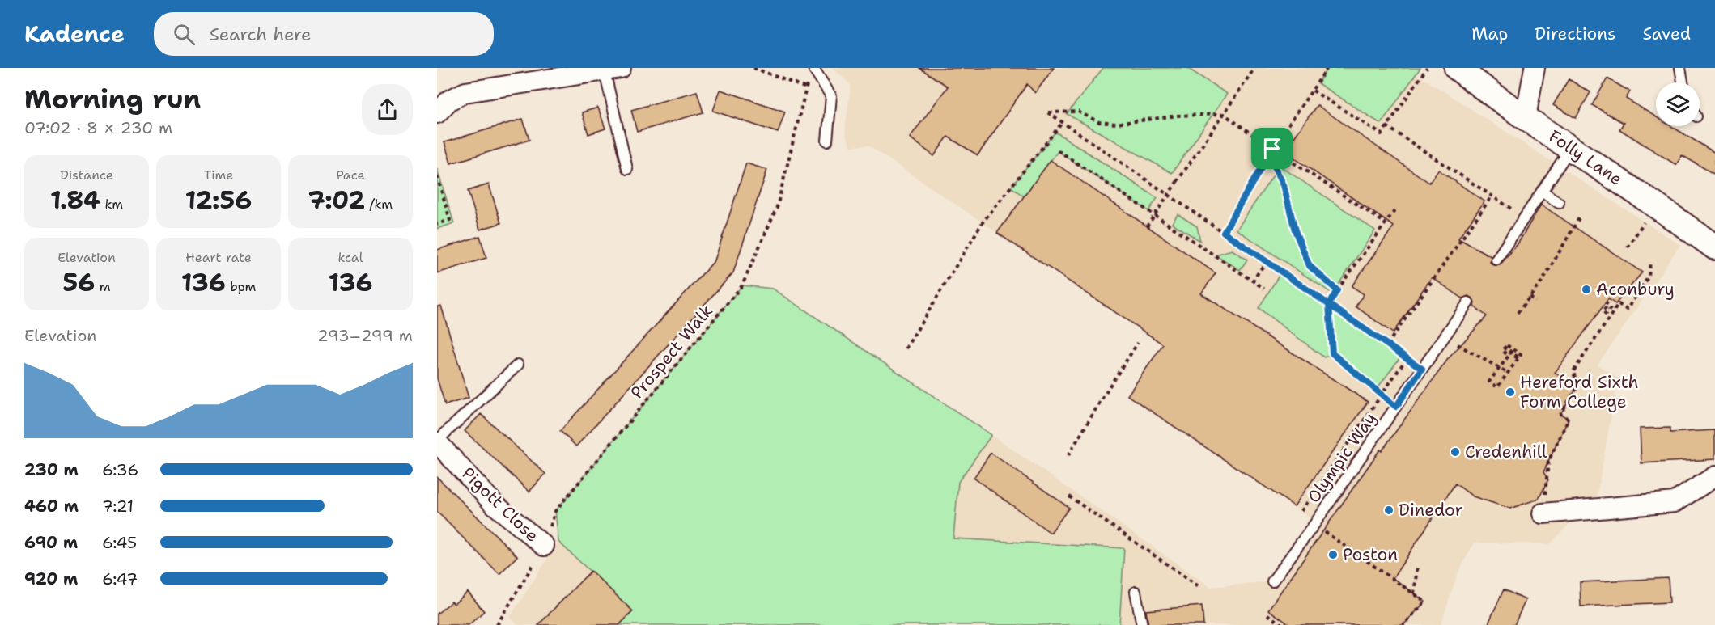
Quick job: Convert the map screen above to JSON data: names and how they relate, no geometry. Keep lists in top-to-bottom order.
{
  "streets": {
    "street": ["Folly Lane", "Pigott Close"],
    "lane": ["Olympic Way"],
    "path": ["Prospect Walk"]
  },
  "crossings": [
    ["Prospect Walk", "Pigott Close"]
  ],
  "places": [
    "Aconbury",
    "Hereford Sixth Form College",
    "Credenhill",
    "Dinedor",
    "Poston"
  ],
  "page": {
    "header": "Kadence",
    "search": "Search here",
    "nav": ["Map", "Directions", "Saved"],
    "heading": ["Morning run", "07:02 · 8 × 230 m"],
    "stats": [
      ["Distance", "1.84 km"],
      ["Time", "12:56"],
      ["Pace", "7:02 /km"],
      ["Elevation", "56 m"],
      ["Heart rate", "136 bpm"],
      ["kcal", "136"]
    ],
    "chart": ["Elevation", "293–299 m"],
    "list": [
      {
        "name": "230 m",
        "note": "6:36"
      },
      {
        "name": "460 m",
        "note": "7:21"
      },
      {
        "name": "690 m",
        "note": "6:45"
      },
      {
        "name": "920 m",
        "note": "6:47"
      }
    ]
  }
}
